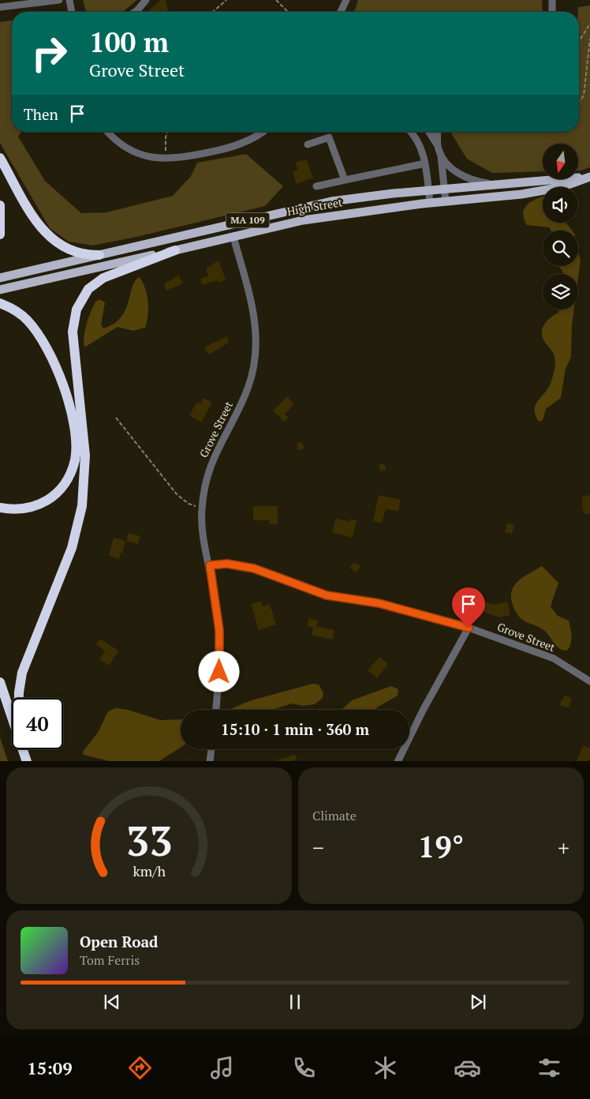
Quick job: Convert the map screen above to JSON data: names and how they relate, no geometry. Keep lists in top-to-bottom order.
{
  "streets": {
    "main road": ["High Street", "MA 109"],
    "street": ["Grove Street"]
  },
  "crossings": [
    ["High Street", "Grove Street"]
  ],
  "north": "bottom",
  "page": {
    "turn": ["100 m", "Grove Street"],
    "then": "Then",
    "limit": "40",
    "trip": "15:10 · 1 min · 360 m",
    "tile": "Climate",
    "heat": ["−", "19°", "+"],
    "song": ["Open Road", "Tom Ferris"],
    "tabs": "15:09",
    "gauge": ["33", "km/h"]
  }
}
